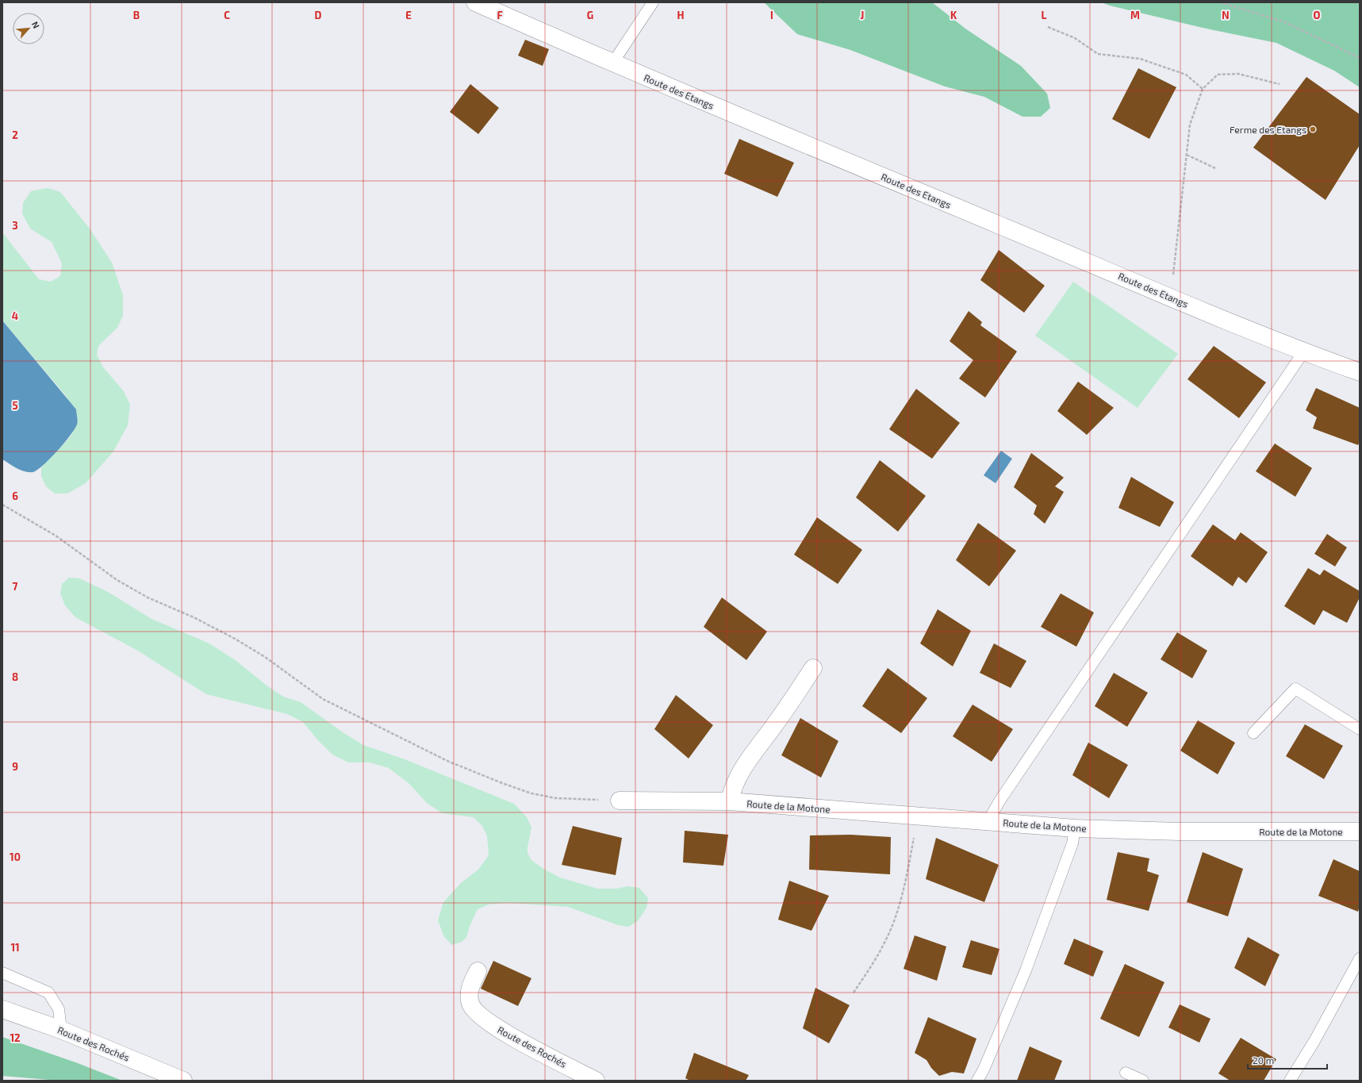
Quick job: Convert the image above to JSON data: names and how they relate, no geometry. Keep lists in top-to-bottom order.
{
  "streets": {
    "street": ["Route des Etangs", "Route de la Motone", "Route des Rochés"]
  },
  "places": ["Ferme des Etangs"],
  "scale_bar": "20 m",
  "north": "top right",
  "grid": {
    "columns": [
      "B",
      "C",
      "D",
      "E",
      "F",
      "G",
      "H",
      "I",
      "J",
      "K",
      "L",
      "M",
      "N",
      "O"
    ],
    "rows": [
      "2",
      "3",
      "4",
      "5",
      "6",
      "7",
      "8",
      "9",
      "10",
      "11",
      "12"
    ]
  }
}
